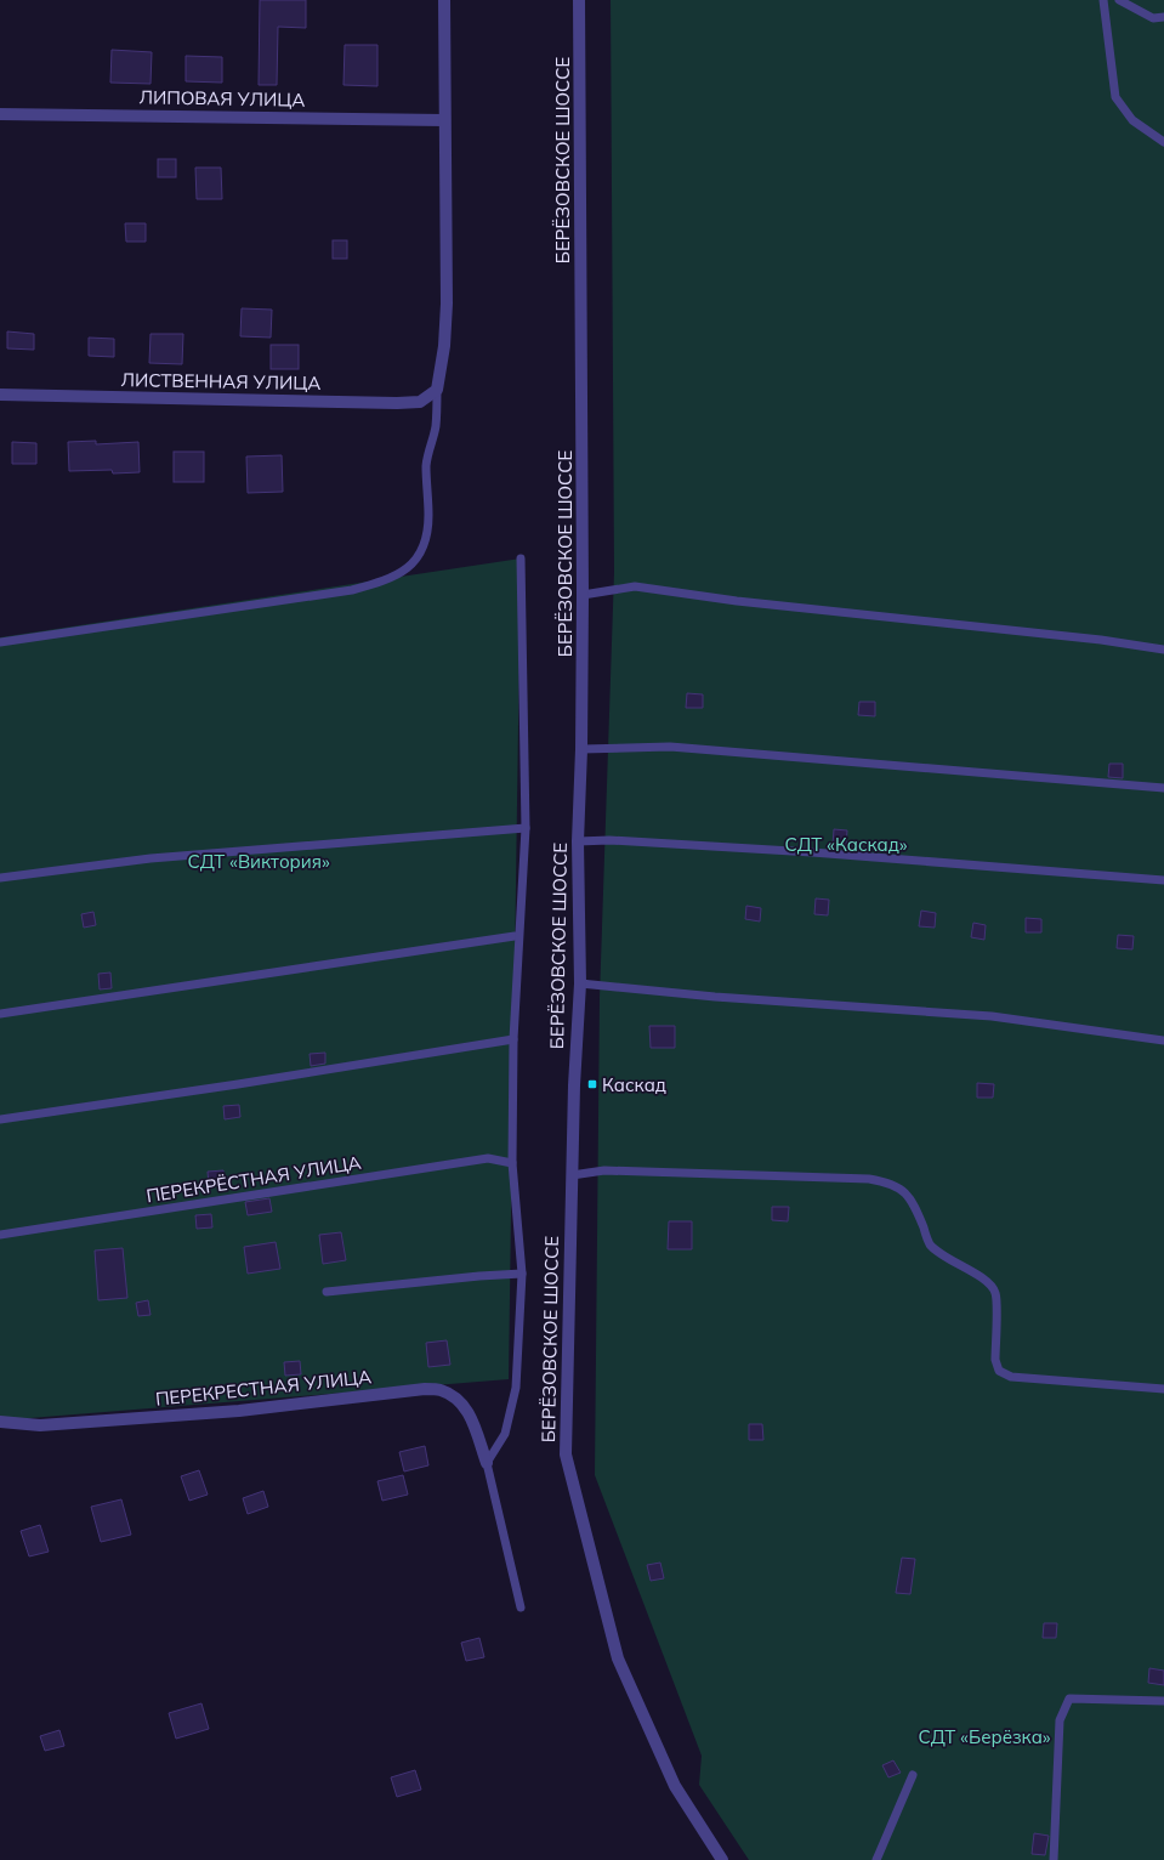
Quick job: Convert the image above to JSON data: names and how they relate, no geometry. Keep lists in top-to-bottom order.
{
  "streets": {
    "street": [
      "ЛИПОВАЯ УЛИЦА",
      "БЕРЁЗОВСКОЕ ШОССЕ",
      "ЛИСТВЕННАЯ УЛИЦА",
      "ПЕРЕКРЕСТНАЯ УЛИЦА"
    ],
    "lane": ["ПЕРЕКРЁСТНАЯ УЛИЦА"]
  },
  "parks": ["СДТ «Каскад»", "СДТ «Виктория»", "СДТ «Берёзка»"],
  "places": {
    "transit": ["Каскад"]
  }
}
